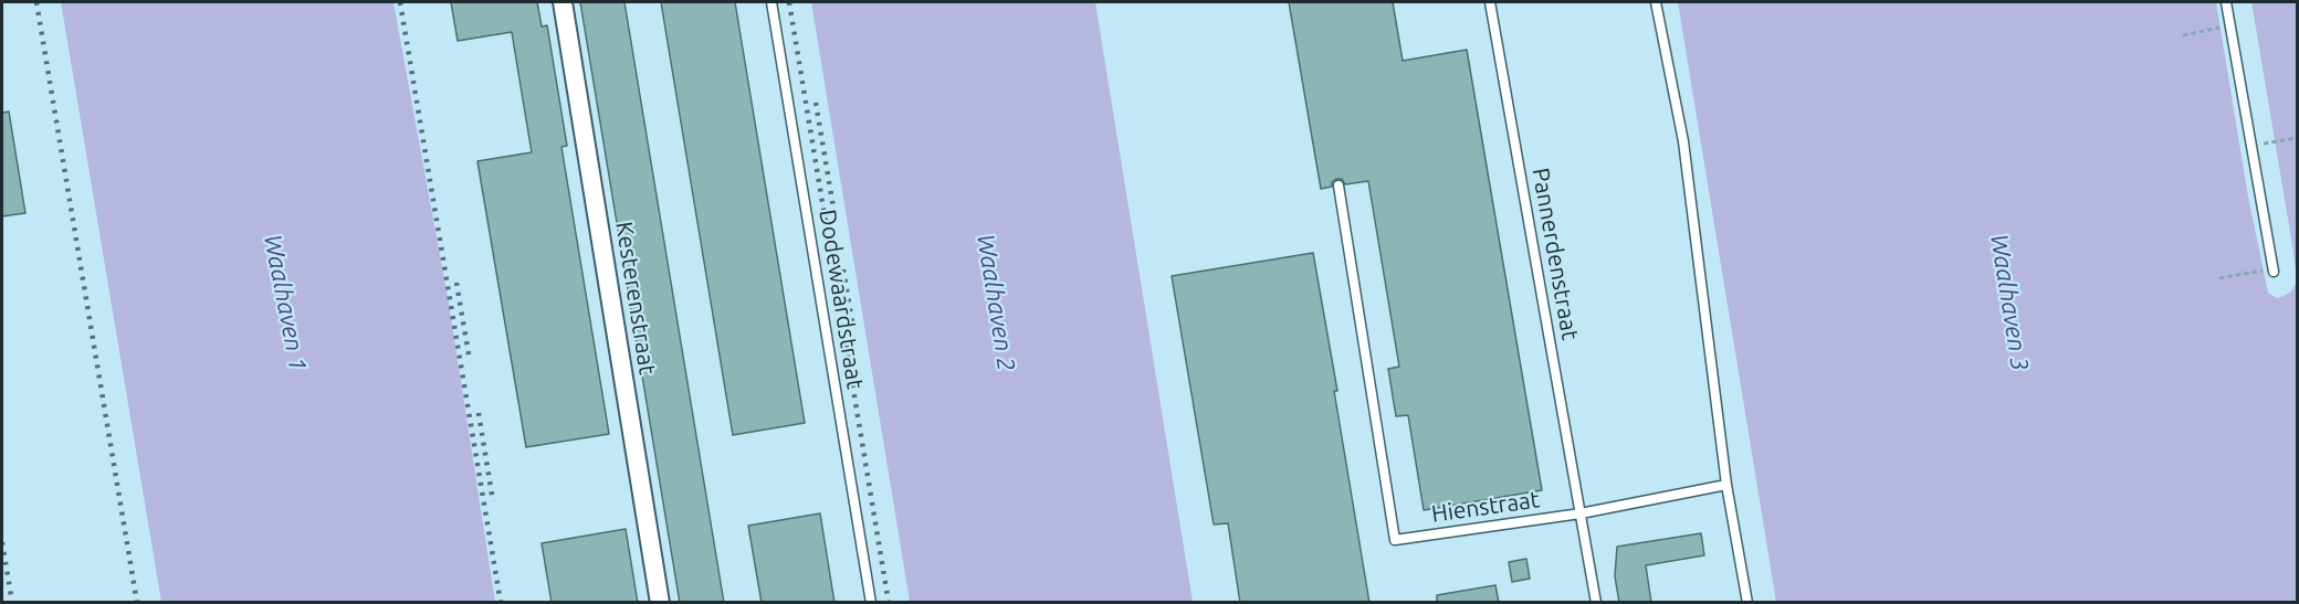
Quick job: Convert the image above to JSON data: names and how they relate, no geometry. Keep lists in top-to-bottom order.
{
  "streets": {
    "street": ["Kesterenstraat"],
    "lane": ["Pannerdenstraat", "Dodewaardstraat", "Hienstraat"]
  },
  "crossings": [
    ["Pannerdenstraat", "Hienstraat"]
  ],
  "water": ["Waalhaven 1", "Waalhaven 2", "Waalhaven 3"]
}
